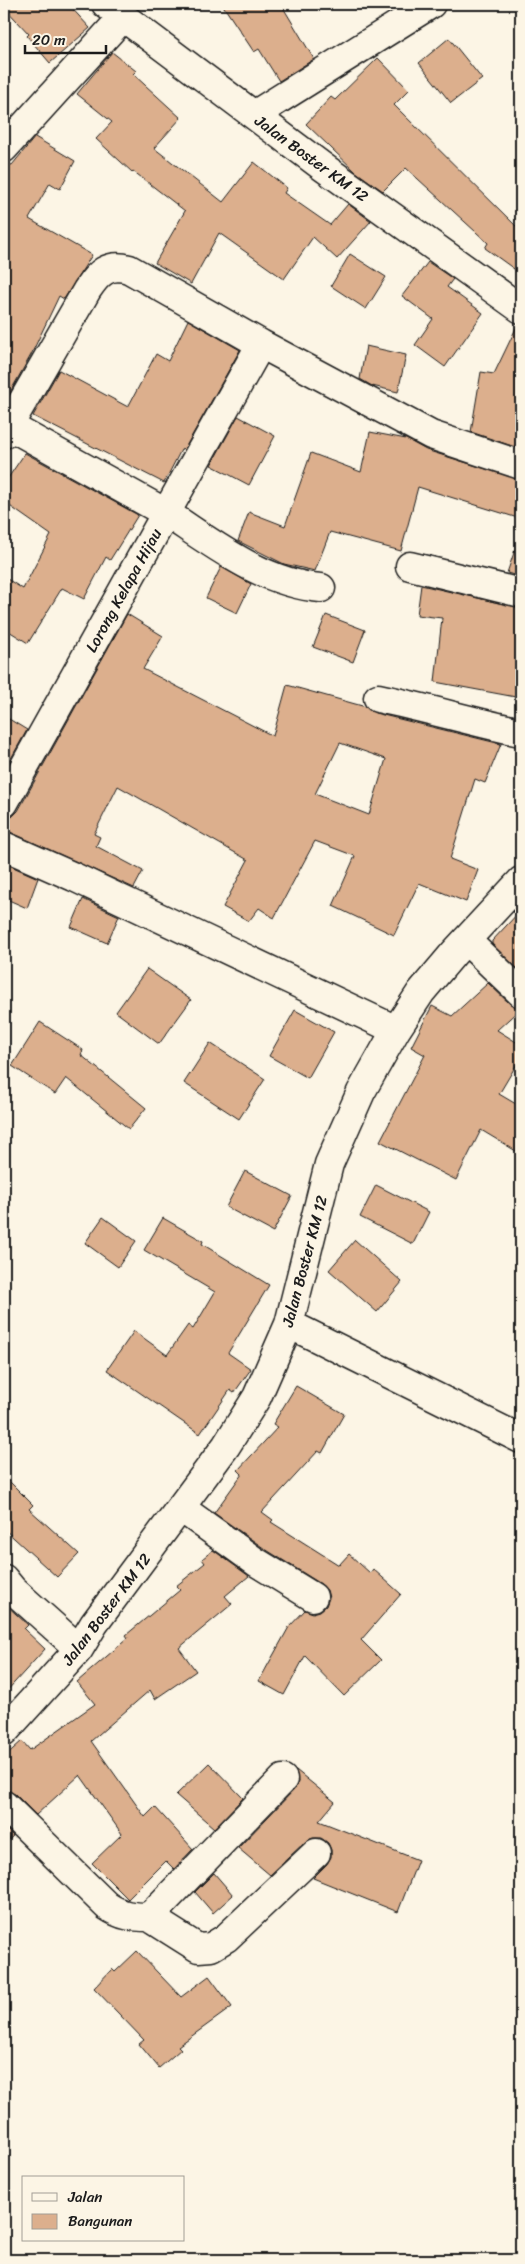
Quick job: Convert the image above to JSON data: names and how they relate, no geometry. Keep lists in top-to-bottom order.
{
  "streets": {
    "street": ["Jalan Boster KM 12", "Lorong Kelapa Hijau"]
  },
  "legend": ["Jalan", "Bangunan"],
  "scale_bar": "20 m"
}
